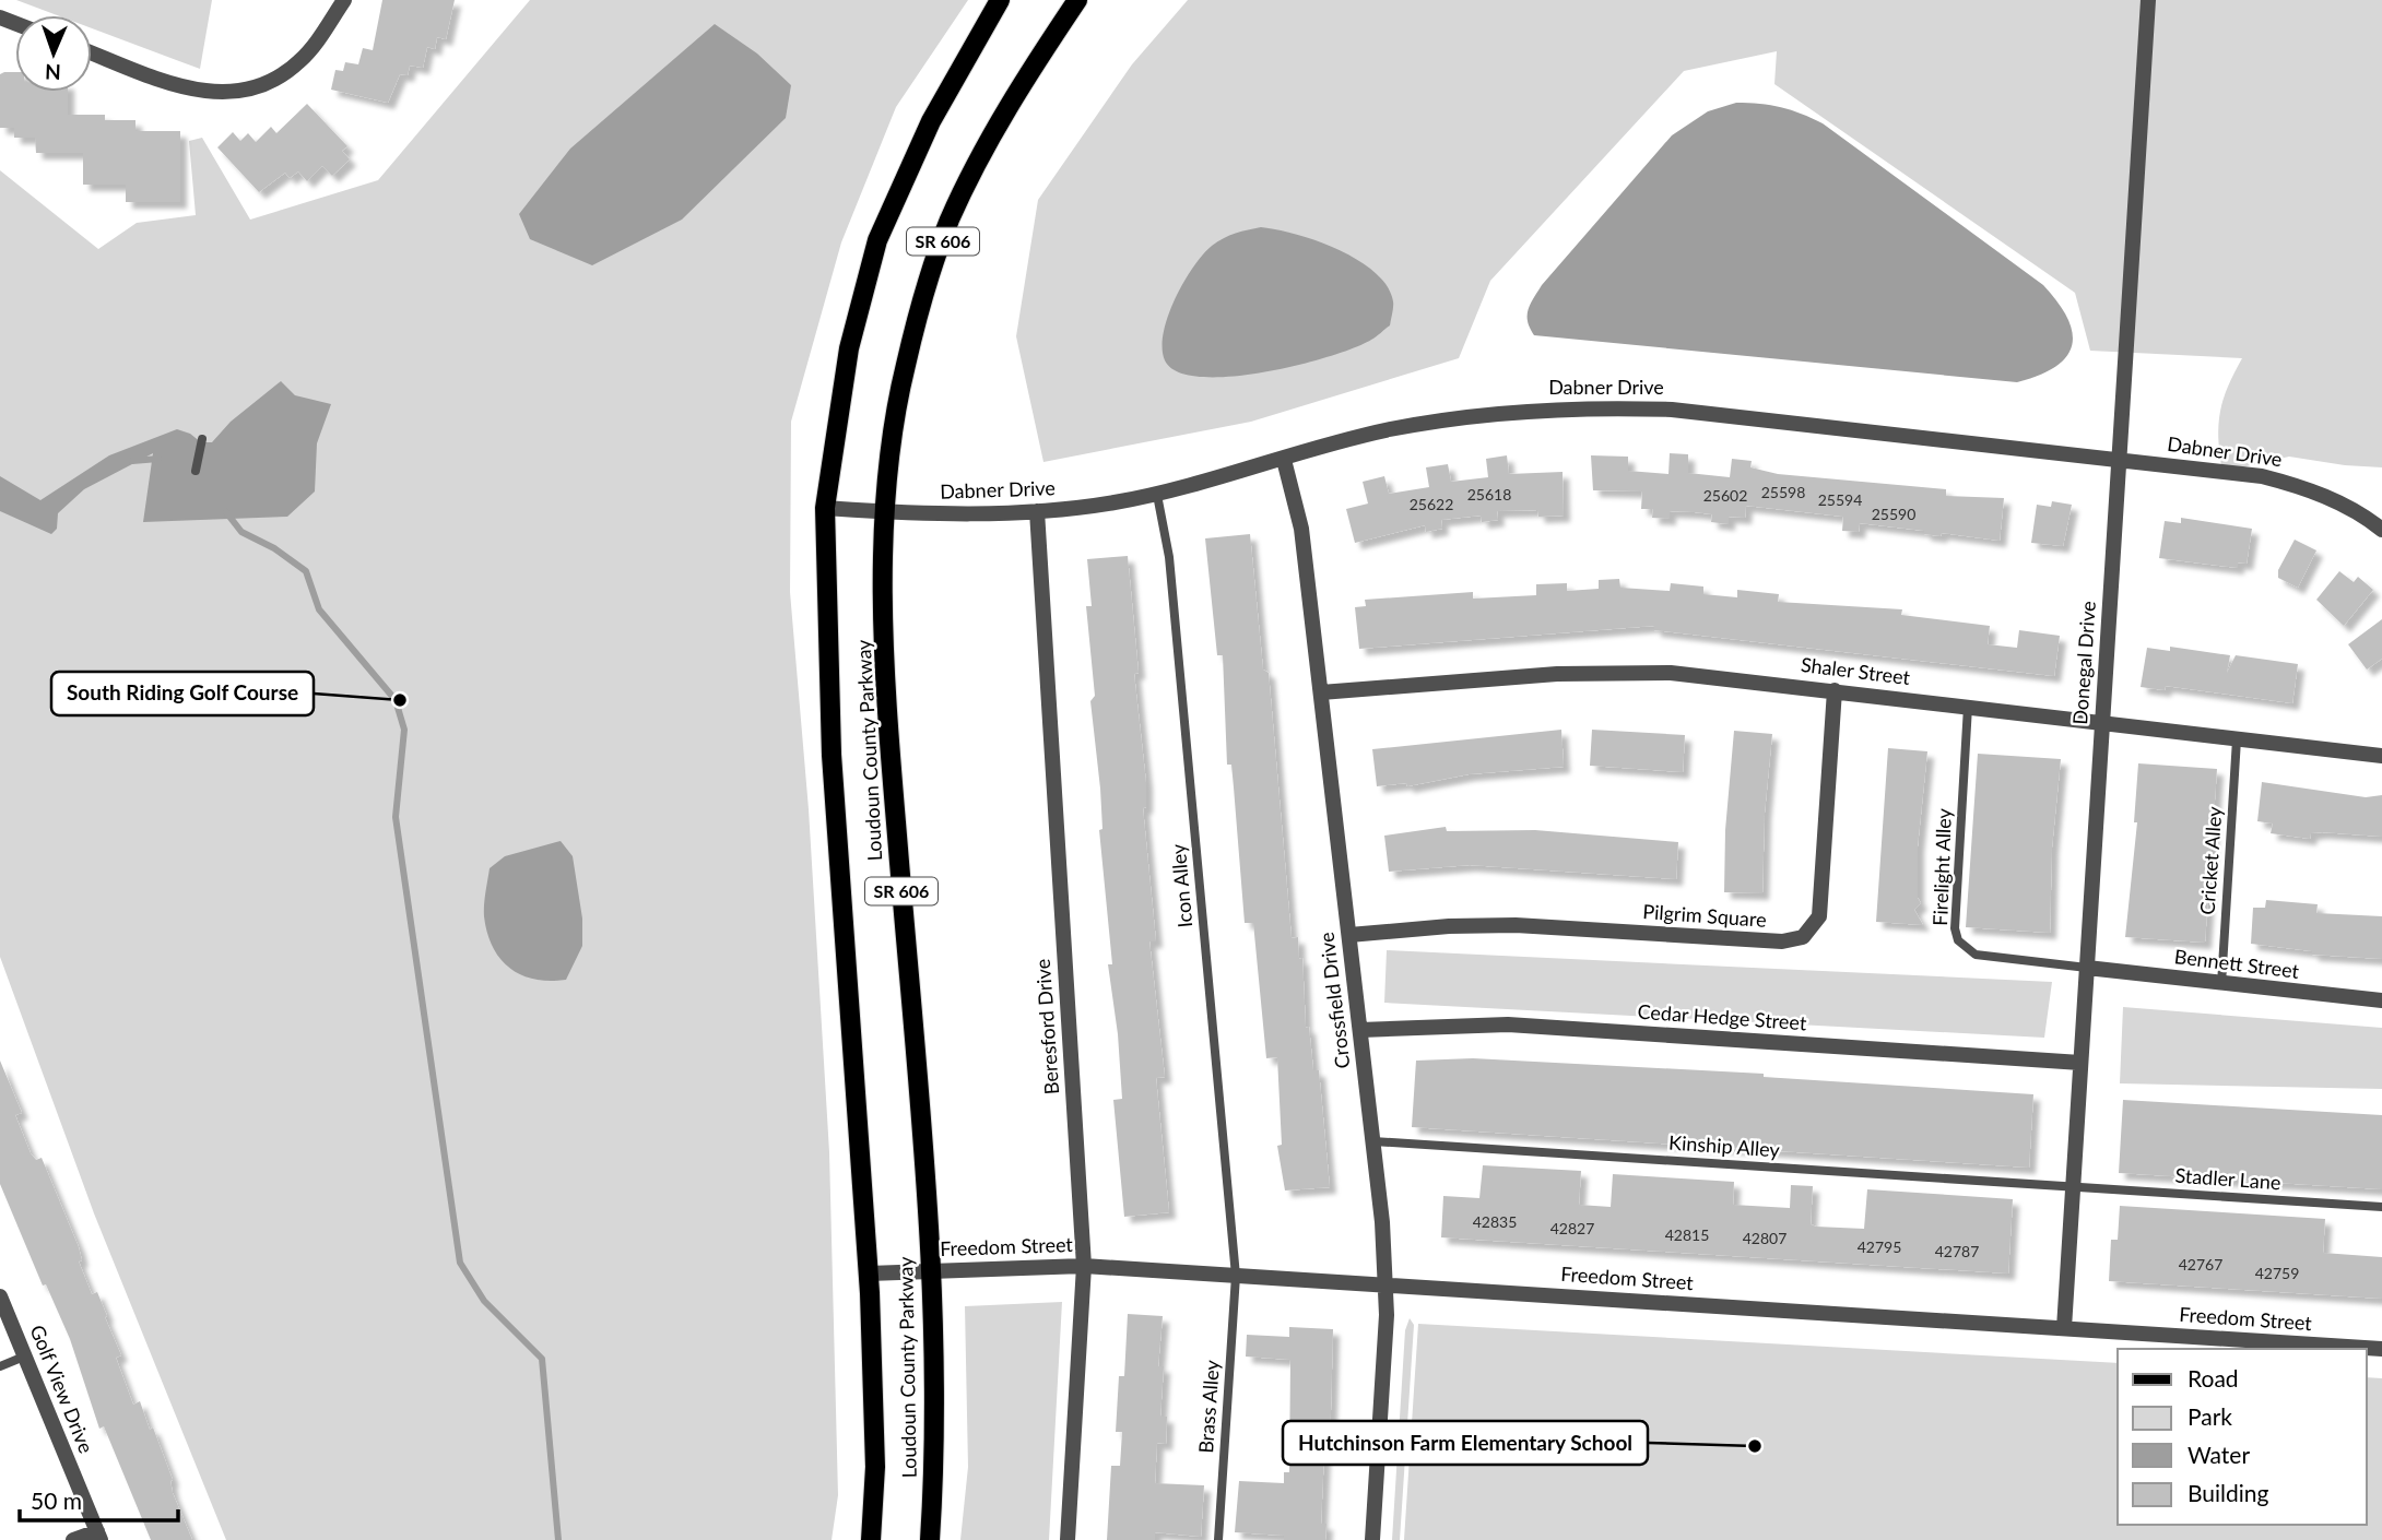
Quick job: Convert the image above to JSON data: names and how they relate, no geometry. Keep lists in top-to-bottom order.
{
  "streets": {
    "main road": ["SR 606", "Loudoun County Parkway"],
    "street": [
      "Dabner Drive",
      "Donegal Drive",
      "Shaler Street",
      "Pilgrim Square",
      "Bennett Street",
      "Crossfield Drive",
      "Cedar Hedge Street",
      "Beresford Drive",
      "Freedom Street",
      "Golf View Drive"
    ],
    "lane": [
      "Cricket Alley",
      "Firelight Alley",
      "Icon Alley",
      "Kinship Alley",
      "Stadler Lane",
      "Brass Alley"
    ]
  },
  "crossings": [
    ["Dabner Drive", "Donegal Drive"],
    ["Dabner Drive", "Loudoun County Parkway"],
    ["Dabner Drive", "Icon Alley"],
    ["Dabner Drive", "Crossfield Drive"],
    ["Dabner Drive", "Beresford Drive"],
    ["Donegal Drive", "Shaler Street"],
    ["Donegal Drive", "Firelight Alley"],
    ["Donegal Drive", "Bennett Street"],
    ["Donegal Drive", "Cedar Hedge Street"],
    ["Donegal Drive", "Kinship Alley"],
    ["Donegal Drive", "Stadler Lane"],
    ["Donegal Drive", "Freedom Street"],
    ["Shaler Street", "Cricket Alley"],
    ["Shaler Street", "Firelight Alley"],
    ["Shaler Street", "Pilgrim Square"],
    ["Shaler Street", "Crossfield Drive"],
    ["Loudoun County Parkway", "Freedom Street"],
    ["Cricket Alley", "Bennett Street"],
    ["Firelight Alley", "Bennett Street"],
    ["Icon Alley", "Freedom Street"],
    ["Icon Alley", "Brass Alley"],
    ["Pilgrim Square", "Crossfield Drive"],
    ["Crossfield Drive", "Cedar Hedge Street"],
    ["Crossfield Drive", "Kinship Alley"],
    ["Crossfield Drive", "Freedom Street"],
    ["Beresford Drive", "Freedom Street"],
    ["Kinship Alley", "Stadler Lane"],
    ["Freedom Street", "Brass Alley"]
  ],
  "places": ["South Riding Golf Course", "Hutchinson Farm Elementary School"],
  "house_numbers": [
    "25598",
    "25618",
    "25602",
    "25594",
    "25622",
    "25590",
    "42835",
    "42827",
    "42815",
    "42807",
    "42795",
    "42787",
    "42767",
    "42759"
  ],
  "legend": [
    "Road",
    "Park",
    "Water",
    "Building"
  ],
  "scale_bar": "50 m",
  "north": "bottom"
}
